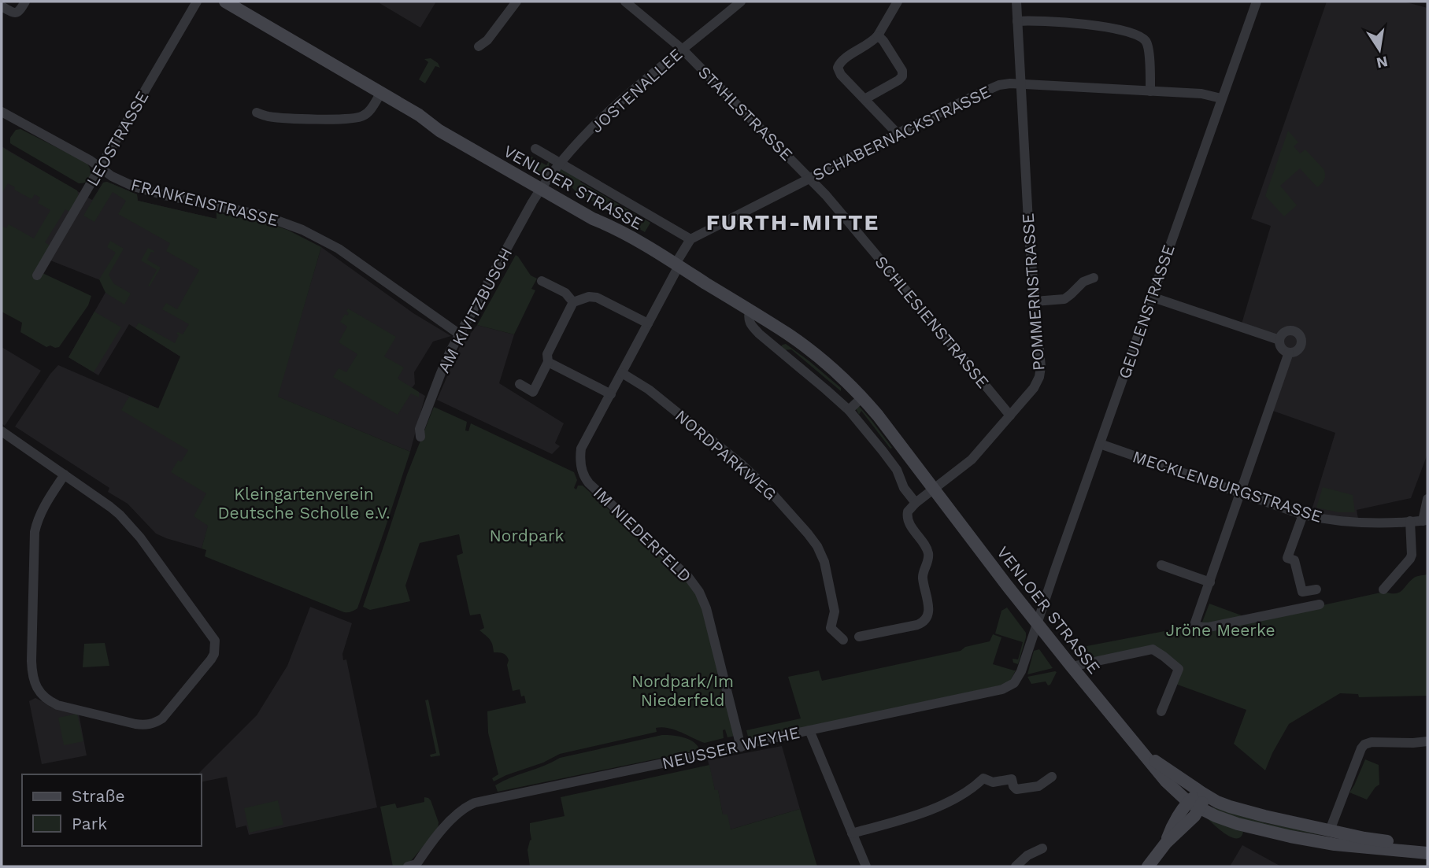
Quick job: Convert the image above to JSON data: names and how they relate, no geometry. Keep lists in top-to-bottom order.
{
  "streets": {
    "main road": ["VENLOER STRASSE"],
    "street": [
      "JOSTENALLEE",
      "STAHLSTRASSE",
      "SCHABERNACKSTRASSE",
      "LEOSTRASSE",
      "FRANKENSTRASSE",
      "POMMERNSTRASSE",
      "AM KIVITZBUSCH",
      "GEULENSTRASSE",
      "SCHLESIENSTRASSE",
      "NORDPARKWEG",
      "MECKLENBURGSTRASSE",
      "IM NIEDERFELD",
      "NEUSSER WEYHE"
    ]
  },
  "crossings": [
    ["JOSTENALLEE", "STAHLSTRASSE"],
    ["JOSTENALLEE", "VENLOER STRASSE"],
    ["JOSTENALLEE", "AM KIVITZBUSCH"],
    ["STAHLSTRASSE", "SCHABERNACKSTRASSE"],
    ["STAHLSTRASSE", "SCHLESIENSTRASSE"],
    ["SCHABERNACKSTRASSE", "VENLOER STRASSE"],
    ["SCHABERNACKSTRASSE", "POMMERNSTRASSE"],
    ["SCHABERNACKSTRASSE", "GEULENSTRASSE"],
    ["SCHABERNACKSTRASSE", "SCHLESIENSTRASSE"],
    ["LEOSTRASSE", "FRANKENSTRASSE"],
    ["VENLOER STRASSE", "POMMERNSTRASSE"],
    ["VENLOER STRASSE", "AM KIVITZBUSCH"],
    ["VENLOER STRASSE", "GEULENSTRASSE"],
    ["VENLOER STRASSE", "NEUSSER WEYHE"],
    ["FRANKENSTRASSE", "AM KIVITZBUSCH"],
    ["POMMERNSTRASSE", "SCHLESIENSTRASSE"],
    ["GEULENSTRASSE", "MECKLENBURGSTRASSE"],
    ["GEULENSTRASSE", "NEUSSER WEYHE"],
    ["IM NIEDERFELD", "NEUSSER WEYHE"]
  ],
  "districts": ["FURTH-MITTE"],
  "parks": [
    "Kleingartenverein Deutsche Scholle e.V.",
    "Nordpark",
    "Jröne Meerke",
    "Nordpark/Im Niederfeld"
  ],
  "legend": ["Straße", "Park"],
  "north": "bottom"
}
